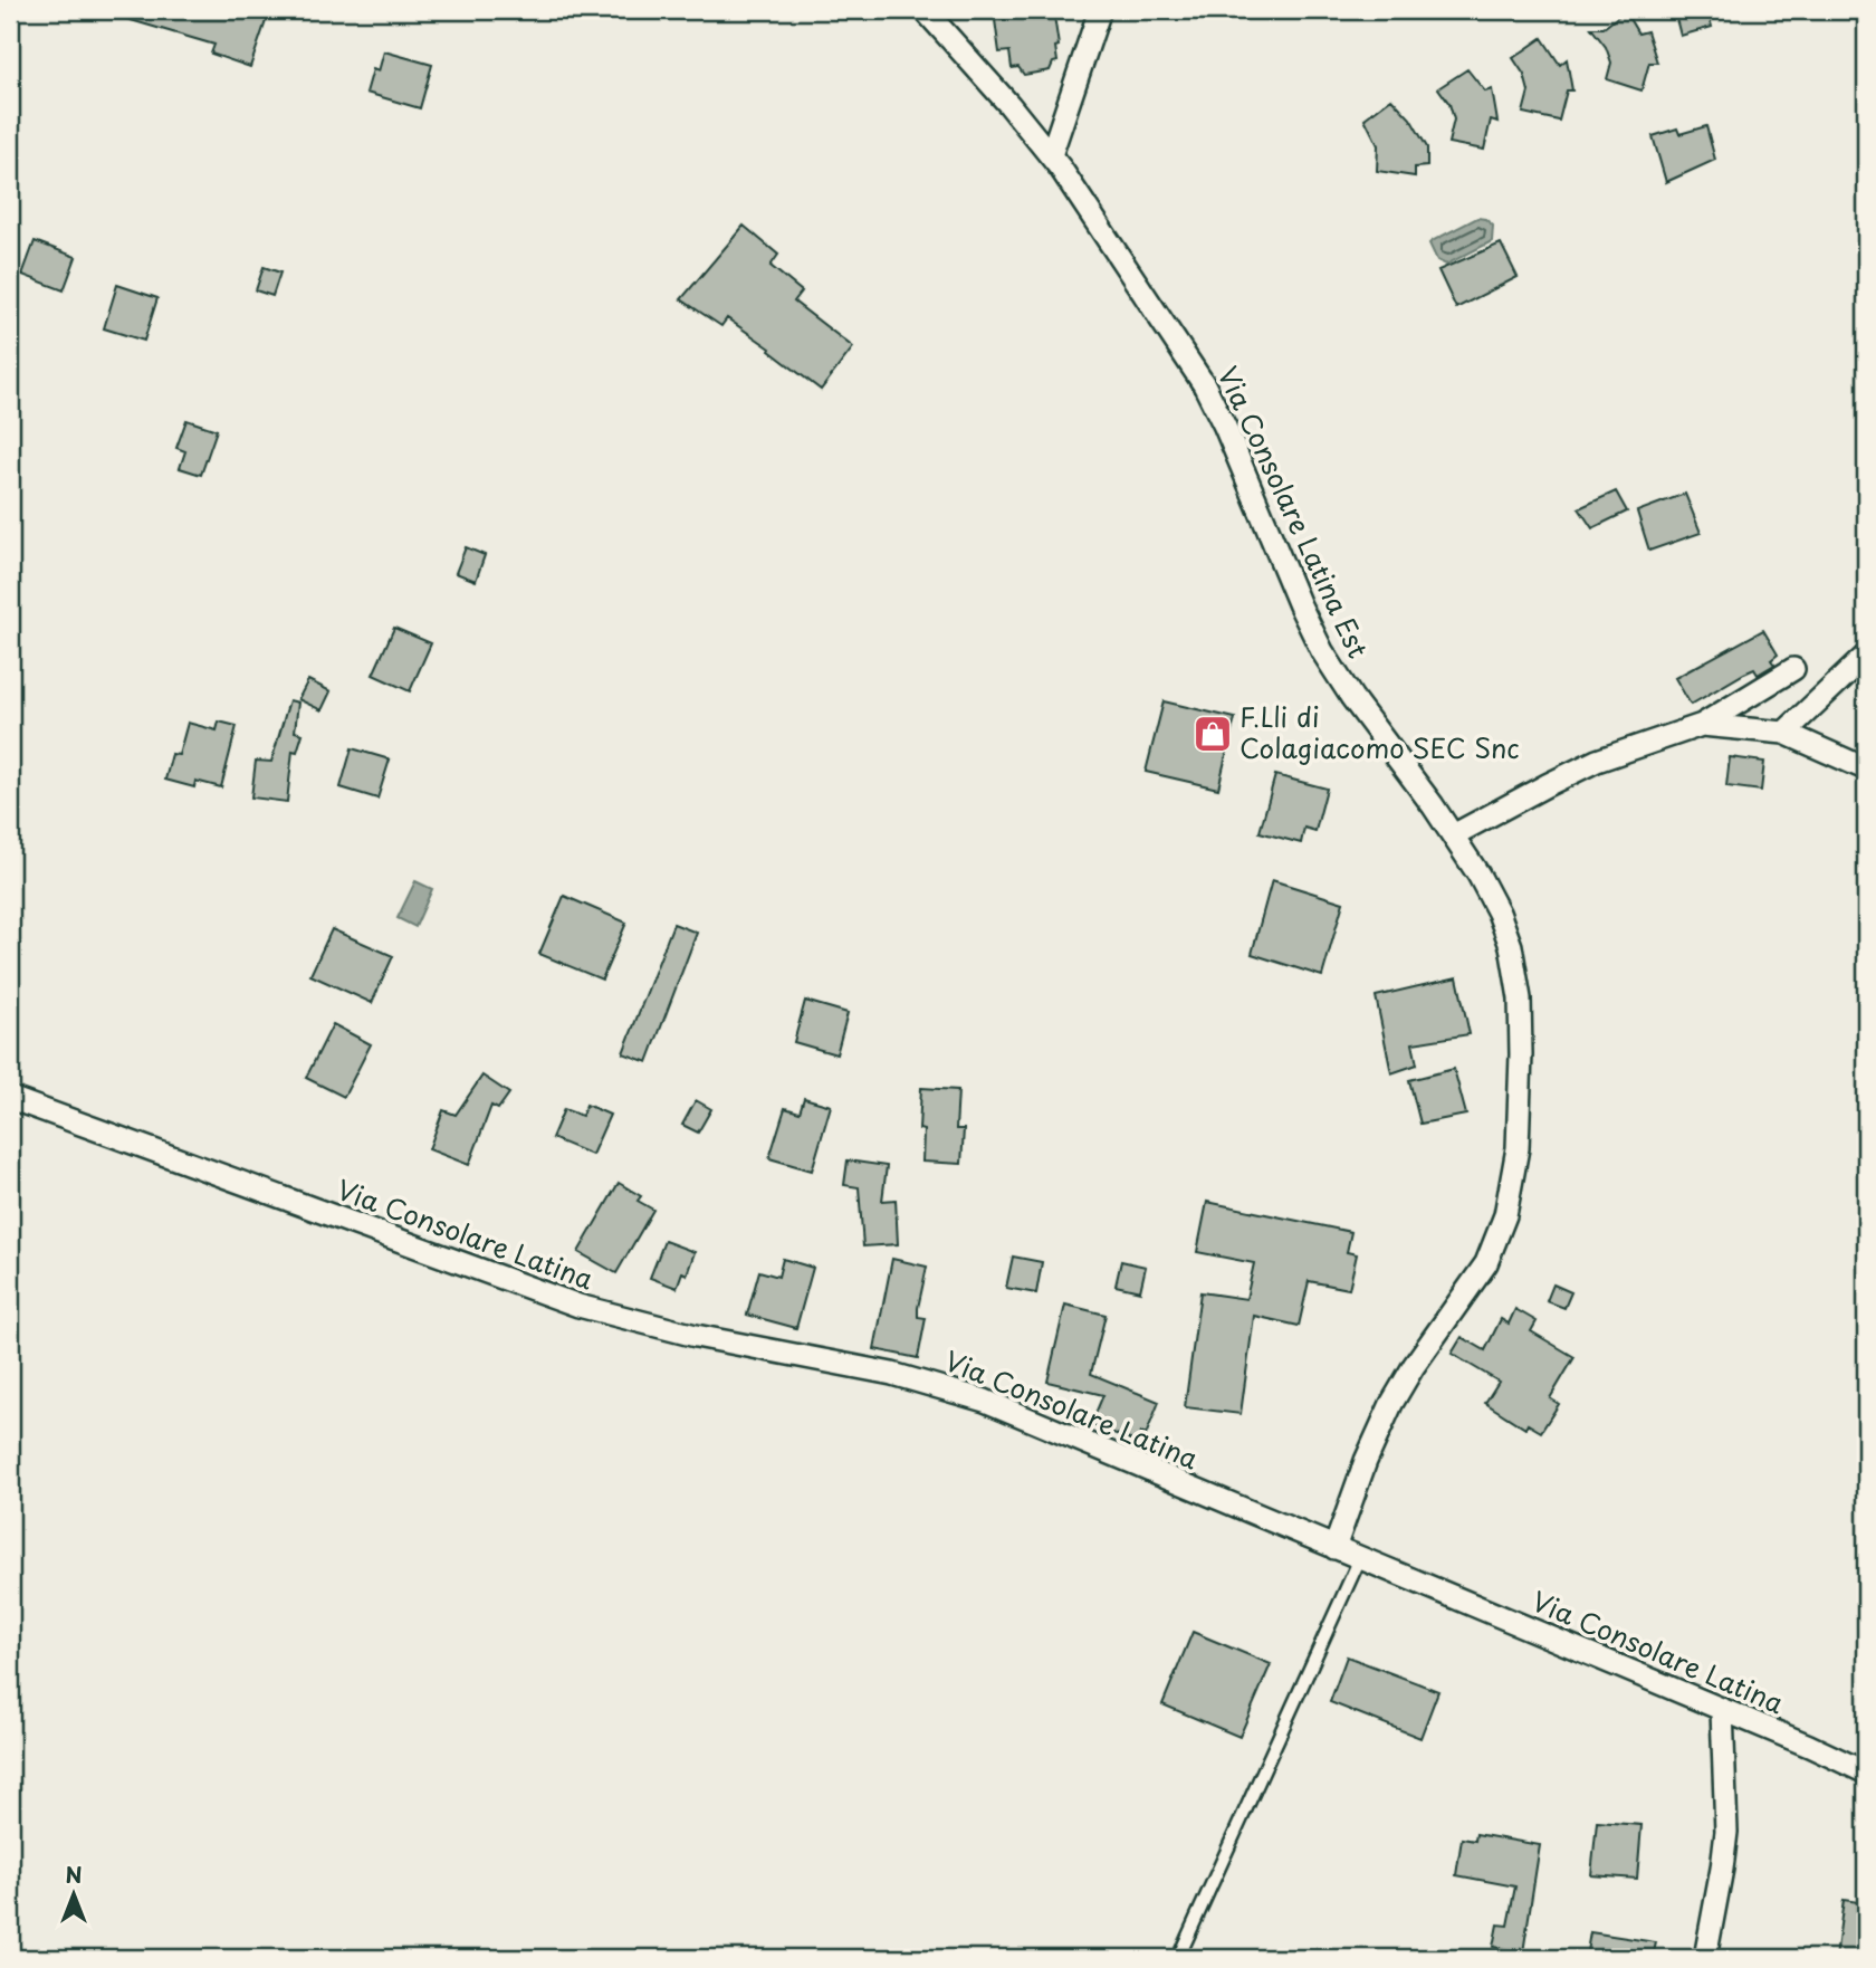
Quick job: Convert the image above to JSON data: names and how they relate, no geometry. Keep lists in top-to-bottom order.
{
  "streets": {
    "street": ["Via Consolare Latina Est", "Via Consolare Latina"]
  },
  "crossings": [
    ["Via Consolare Latina Est", "Via Consolare Latina"]
  ],
  "places": {
    "shop": ["F.Lli di Colagiacomo SEC Snc"]
  },
  "north": "top"
}
